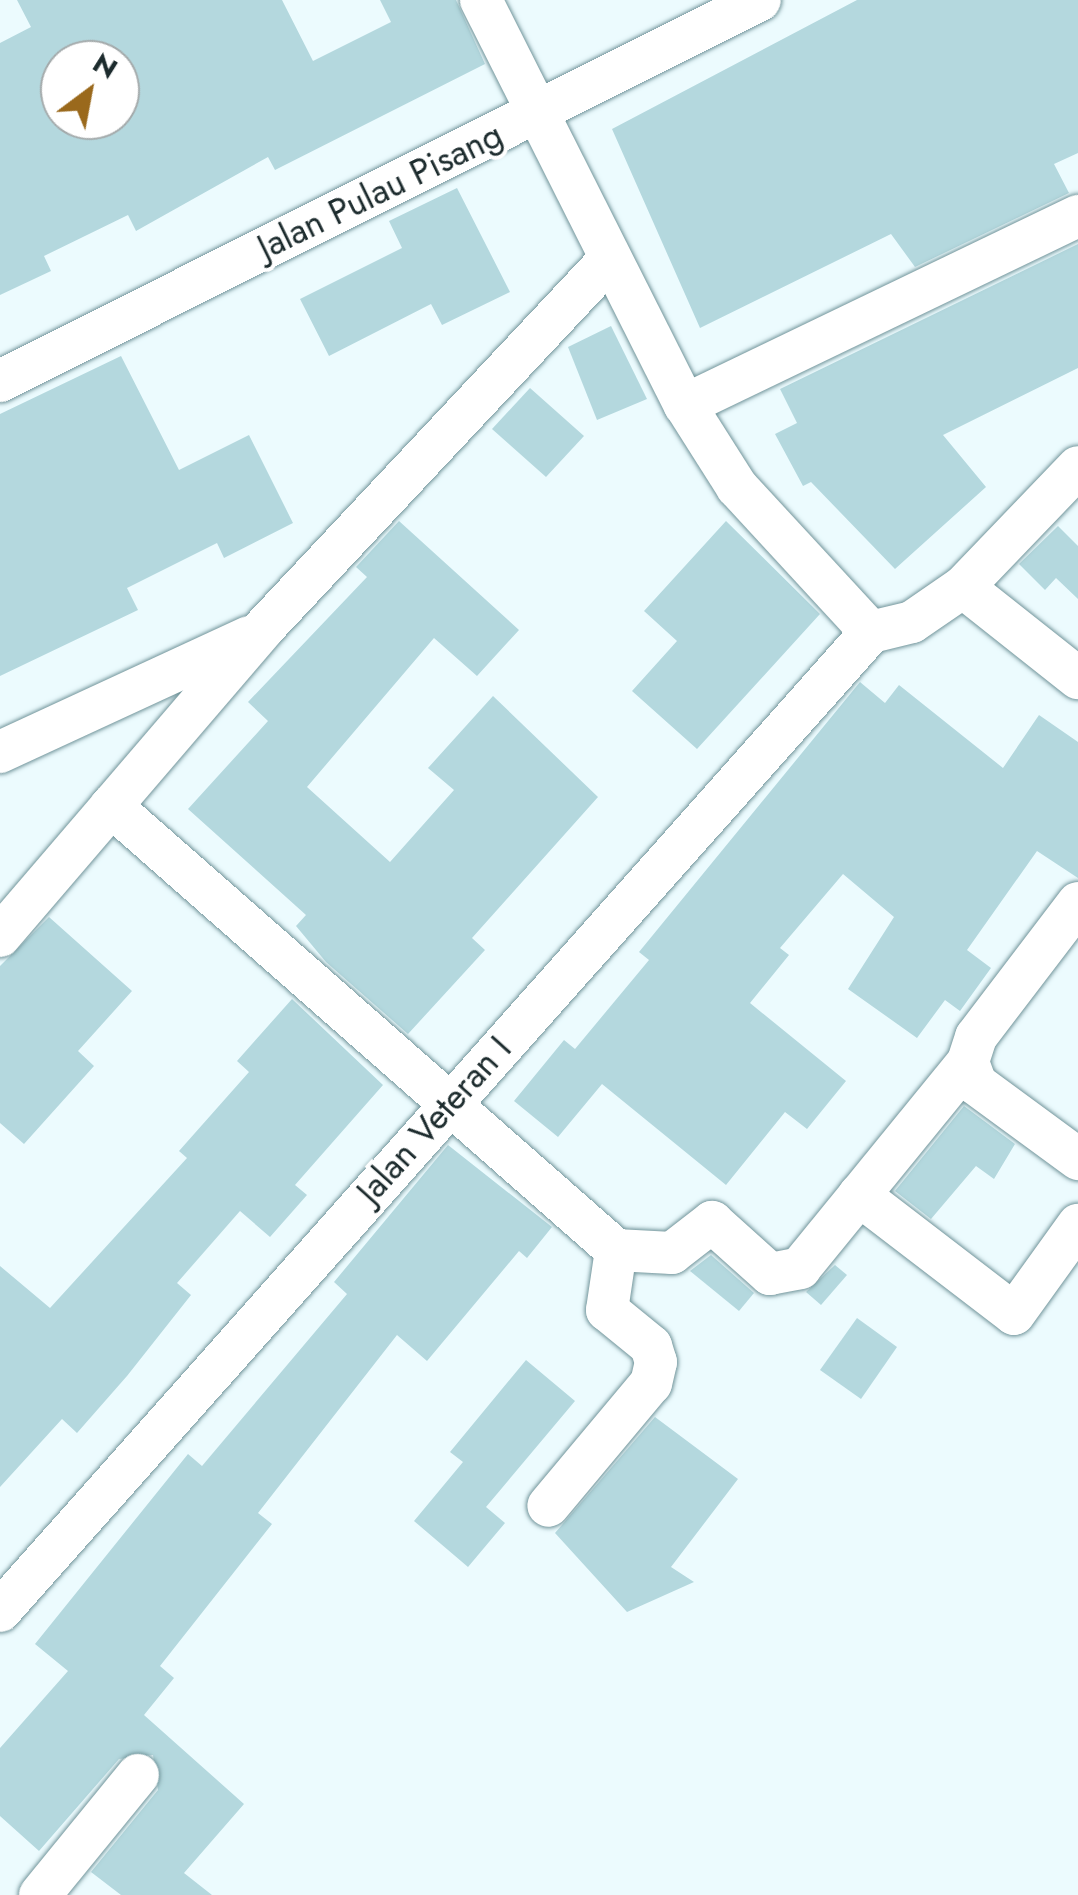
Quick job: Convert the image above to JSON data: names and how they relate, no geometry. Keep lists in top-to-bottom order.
{
  "streets": {
    "street": ["Jalan Pulau Pisang", "Jalan Veteran I"]
  },
  "north": "top right"
}
